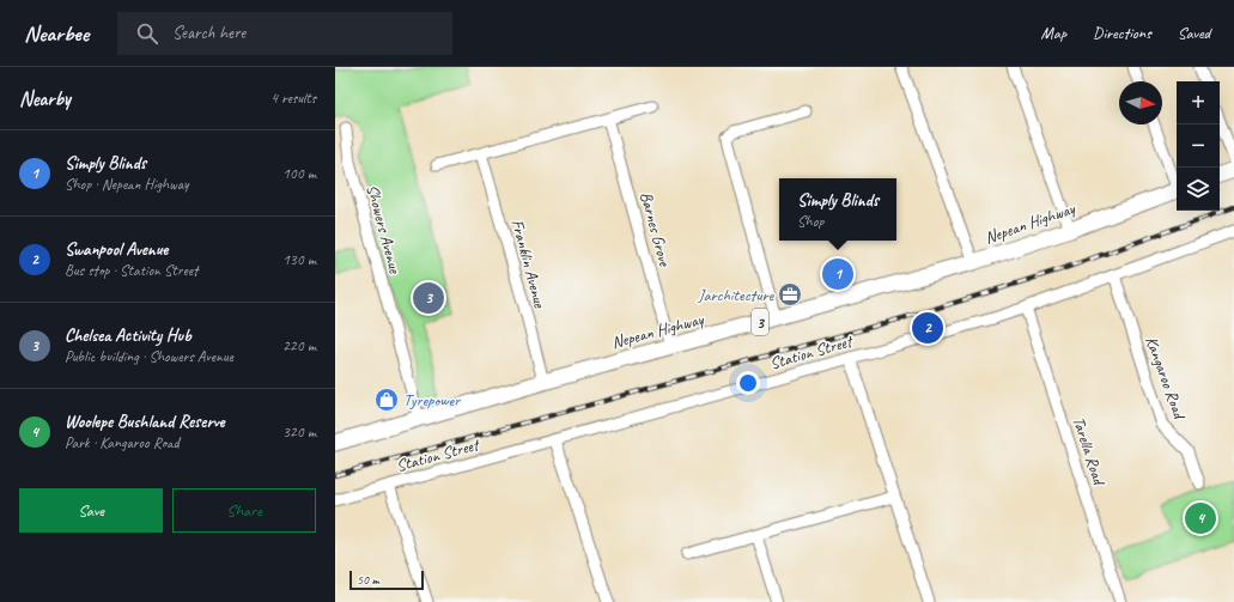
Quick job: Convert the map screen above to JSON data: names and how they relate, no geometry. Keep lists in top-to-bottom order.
{
  "streets": {
    "highway": ["Nepean Highway", "3"],
    "street": [
      "Showers Avenue",
      "Barnes Grove",
      "Franklin Avenue",
      "Station Street",
      "Kangaroo Road",
      "Tarella Road"
    ]
  },
  "crossings": [
    ["Nepean Highway", "Showers Avenue"],
    ["Nepean Highway", "Barnes Grove"],
    ["Nepean Highway", "Franklin Avenue"],
    ["Station Street", "Kangaroo Road"],
    ["Station Street", "Tarella Road"]
  ],
  "places": {
    "office": ["Jarchitecture"],
    "shop": ["Tyrepower"]
  },
  "scale_bar": "50 m",
  "north": "right",
  "page": {
    "header": "Nearbee",
    "search": "Search here",
    "nav": ["Map", "Directions", "Saved"],
    "heading": ["Nearby", "4 results"],
    "map_buttons": ["+", "−"],
    "list": [
      {
        "mark": "1",
        "name": "Simply Blinds",
        "note": "Shop · Nepean Highway",
        "value": "100 m"
      },
      {
        "mark": "2",
        "name": "Swanpool Avenue",
        "note": "Bus stop · Station Street",
        "value": "130 m"
      },
      {
        "mark": "3",
        "name": "Chelsea Activity Hub",
        "note": "Public building · Showers Avenue",
        "value": "220 m"
      },
      {
        "mark": "4",
        "name": "Woolepe Bushland Reserve",
        "note": "Park · Kangaroo Road",
        "value": "320 m"
      }
    ],
    "popup": ["Simply Blinds", "Shop"],
    "pins": [
      "1",
      "3",
      "2",
      "4"
    ],
    "buttons": ["Save", "Share"],
    "scale": "50 m"
  }
}
